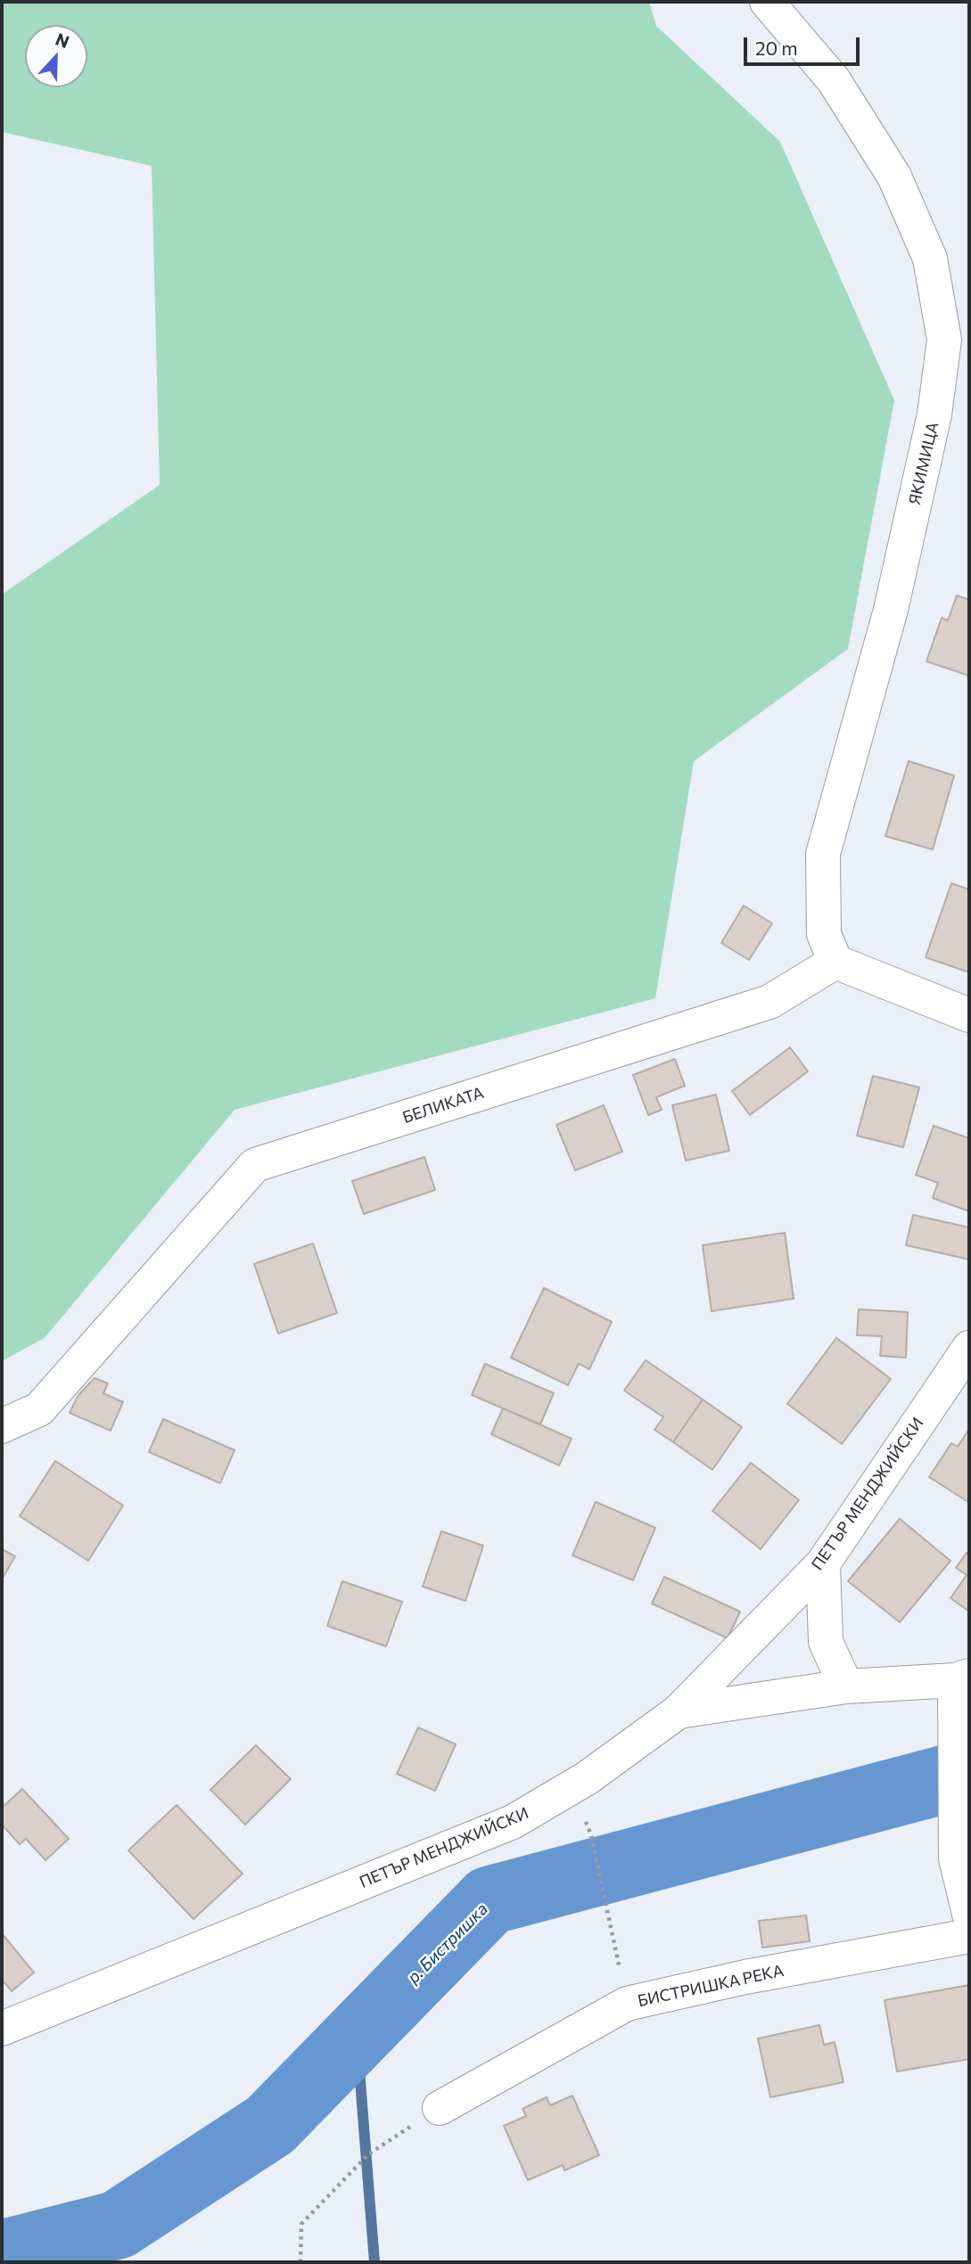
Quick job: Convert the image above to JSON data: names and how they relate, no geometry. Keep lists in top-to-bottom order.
{
  "streets": {
    "street": [
      "ЯКИМИЦА",
      "БЕЛИКАТА",
      "ПЕТЪР МЕНДЖИЙСКИ",
      "БИСТРИШКА РЕКА"
    ]
  },
  "crossings": [
    ["ЯКИМИЦА", "БЕЛИКАТА"]
  ],
  "water": ["р. Бистришка"],
  "scale_bar": "20 m",
  "north": "top"
}
